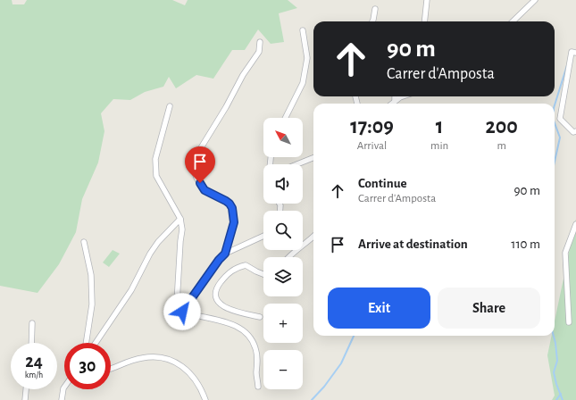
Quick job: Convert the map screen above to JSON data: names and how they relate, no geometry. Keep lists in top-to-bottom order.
{
  "north": "top left",
  "page": {
    "turn": ["90 m", "Carrer d'Amposta"],
    "eta": [
      "17:09",
      "Arrival",
      "1",
      "min",
      "200",
      "m"
    ],
    "map_buttons": ["+", "−"],
    "list": [
      {
        "name": "Continue",
        "note": "Carrer d'Amposta",
        "value": "90 m"
      },
      {
        "name": "Arrive at destination",
        "value": "110 m"
      }
    ],
    "buttons": ["Exit", "Share"],
    "speed": "24 km/h",
    "limit": "30"
  }
}
